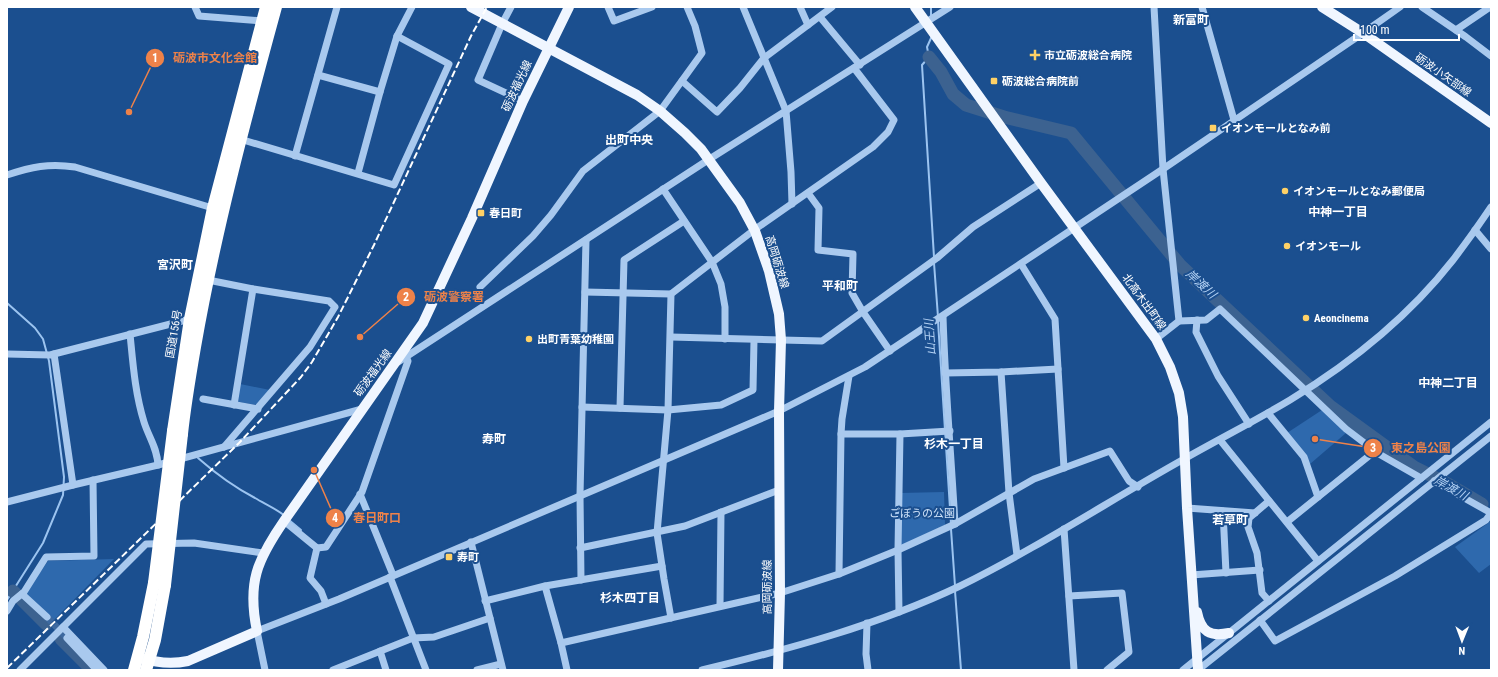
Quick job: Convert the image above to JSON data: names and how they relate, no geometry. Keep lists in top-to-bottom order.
{
  "streets": {
    "highway": ["国道156号"],
    "main road": [
      "砺波小矢部線",
      "砺波福光線",
      "高岡砺波線",
      "北高木出町線"
    ]
  },
  "crossings": [
    ["砺波福光線", "高岡砺波線"]
  ],
  "districts": [
    "新富町",
    "出町中央",
    "中神一丁目",
    "宮沢町",
    "平和町",
    "中神二丁目",
    "寿町",
    "杉木一丁目",
    "若草町",
    "杉木四丁目"
  ],
  "water": ["岸渡川", "山王川"],
  "parks": ["ごぼうの公園"],
  "places": {
    "health": ["市立砺波総合病院"],
    "transit": [
      "砺波総合病院前",
      "イオンモールとなみ前",
      "春日町",
      "寿町"
    ],
    "other": [
      "砺波市文化会館",
      "イオンモールとなみ郵便局",
      "イオンモール",
      "Aeoncinema",
      "砺波警察署",
      "出町青葉幼稚園",
      "東之島公園",
      "春日町口"
    ]
  },
  "scale_bar": "100 m",
  "north": "bottom"
}
